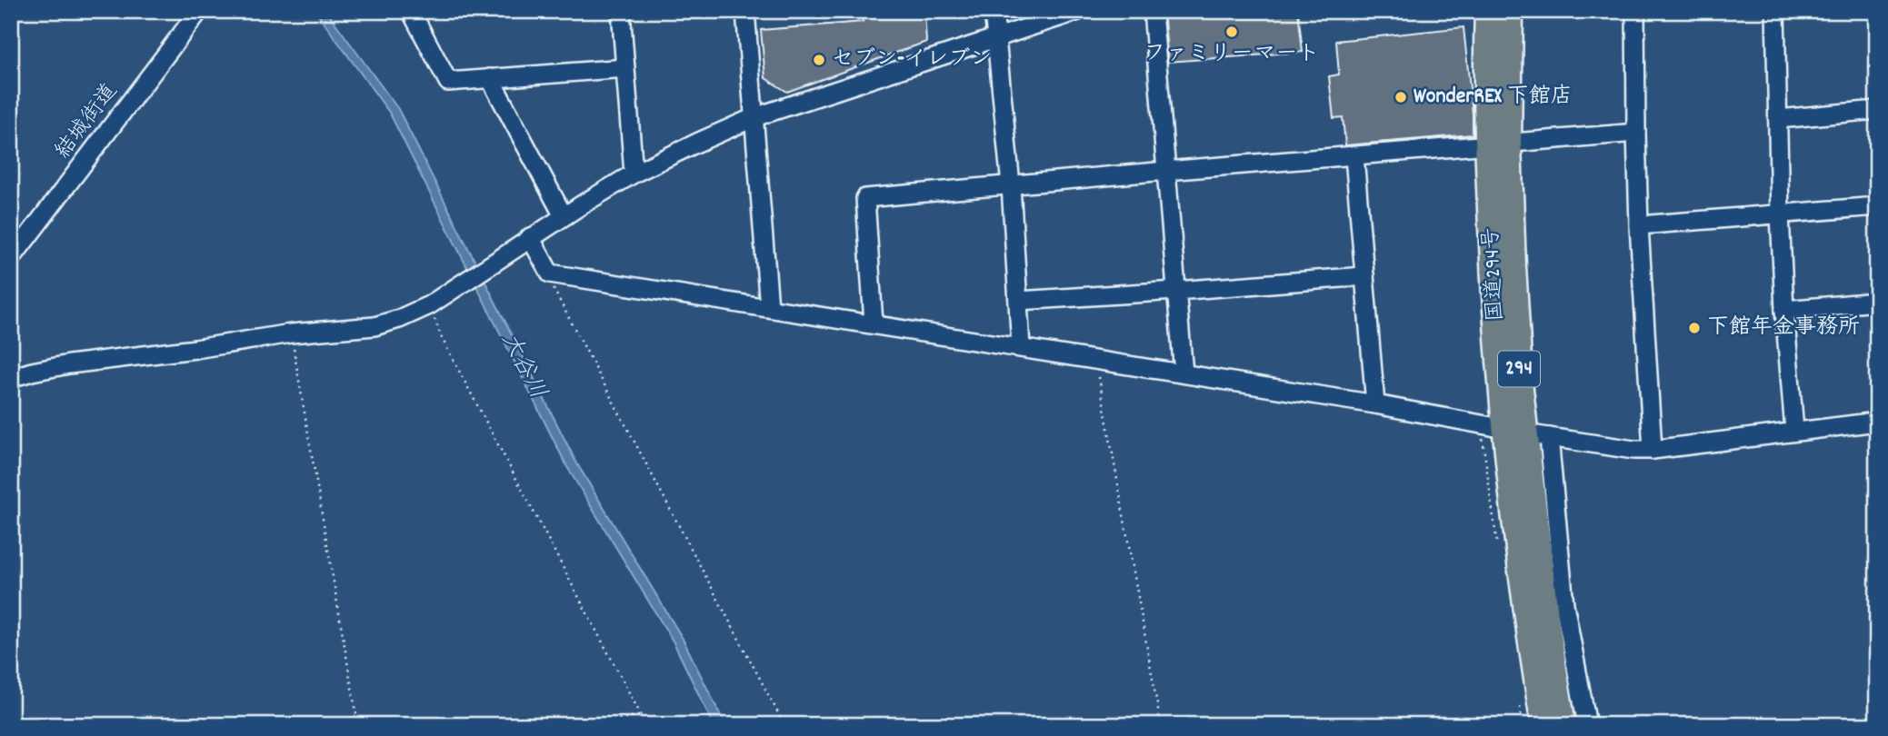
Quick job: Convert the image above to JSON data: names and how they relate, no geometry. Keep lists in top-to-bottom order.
{
  "streets": {
    "highway": ["国道294号", "294"],
    "street": ["結城街道"]
  },
  "water": ["大谷川"],
  "places": [
    "ファミリーマート",
    "セブン-イレブン",
    "WonderREX 下館店",
    "下館年金事務所"
  ]
}
